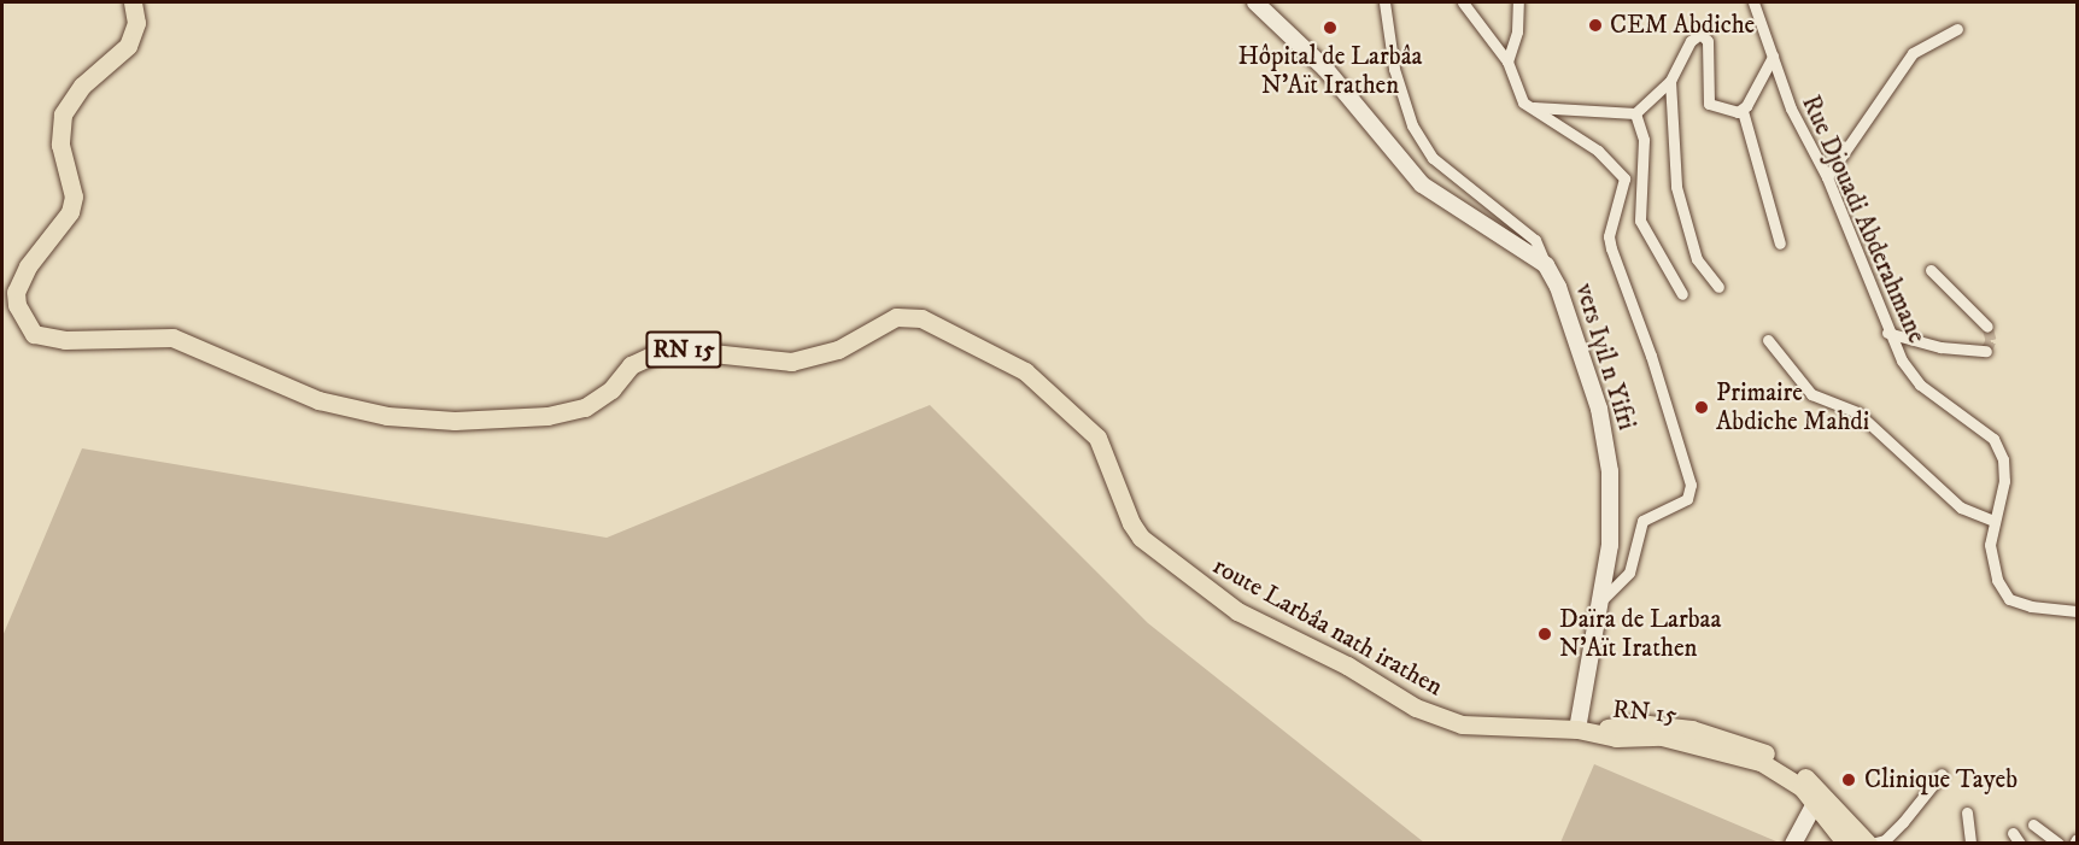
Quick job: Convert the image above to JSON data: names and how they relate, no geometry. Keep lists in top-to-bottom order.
{
  "streets": {
    "main road": ["RN 15", "vers Iγil n Yifri", "route Larbâa nath irathen"],
    "street": ["Rue Djouadi Abderahmane"]
  },
  "crossings": [
    ["RN 15", "vers Iγil n Yifri"],
    ["RN 15", "route Larbâa nath irathen"],
    ["vers Iγil n Yifri", "route Larbâa nath irathen"]
  ],
  "places": [
    "CEM Abdiche",
    "Hôpital de Larbâa N'Aït Irathen",
    "Primaire Abdiche Mahdi",
    "Daïra de Larbaa N'Aït Irathen",
    "Clinique Tayeb"
  ]
}
